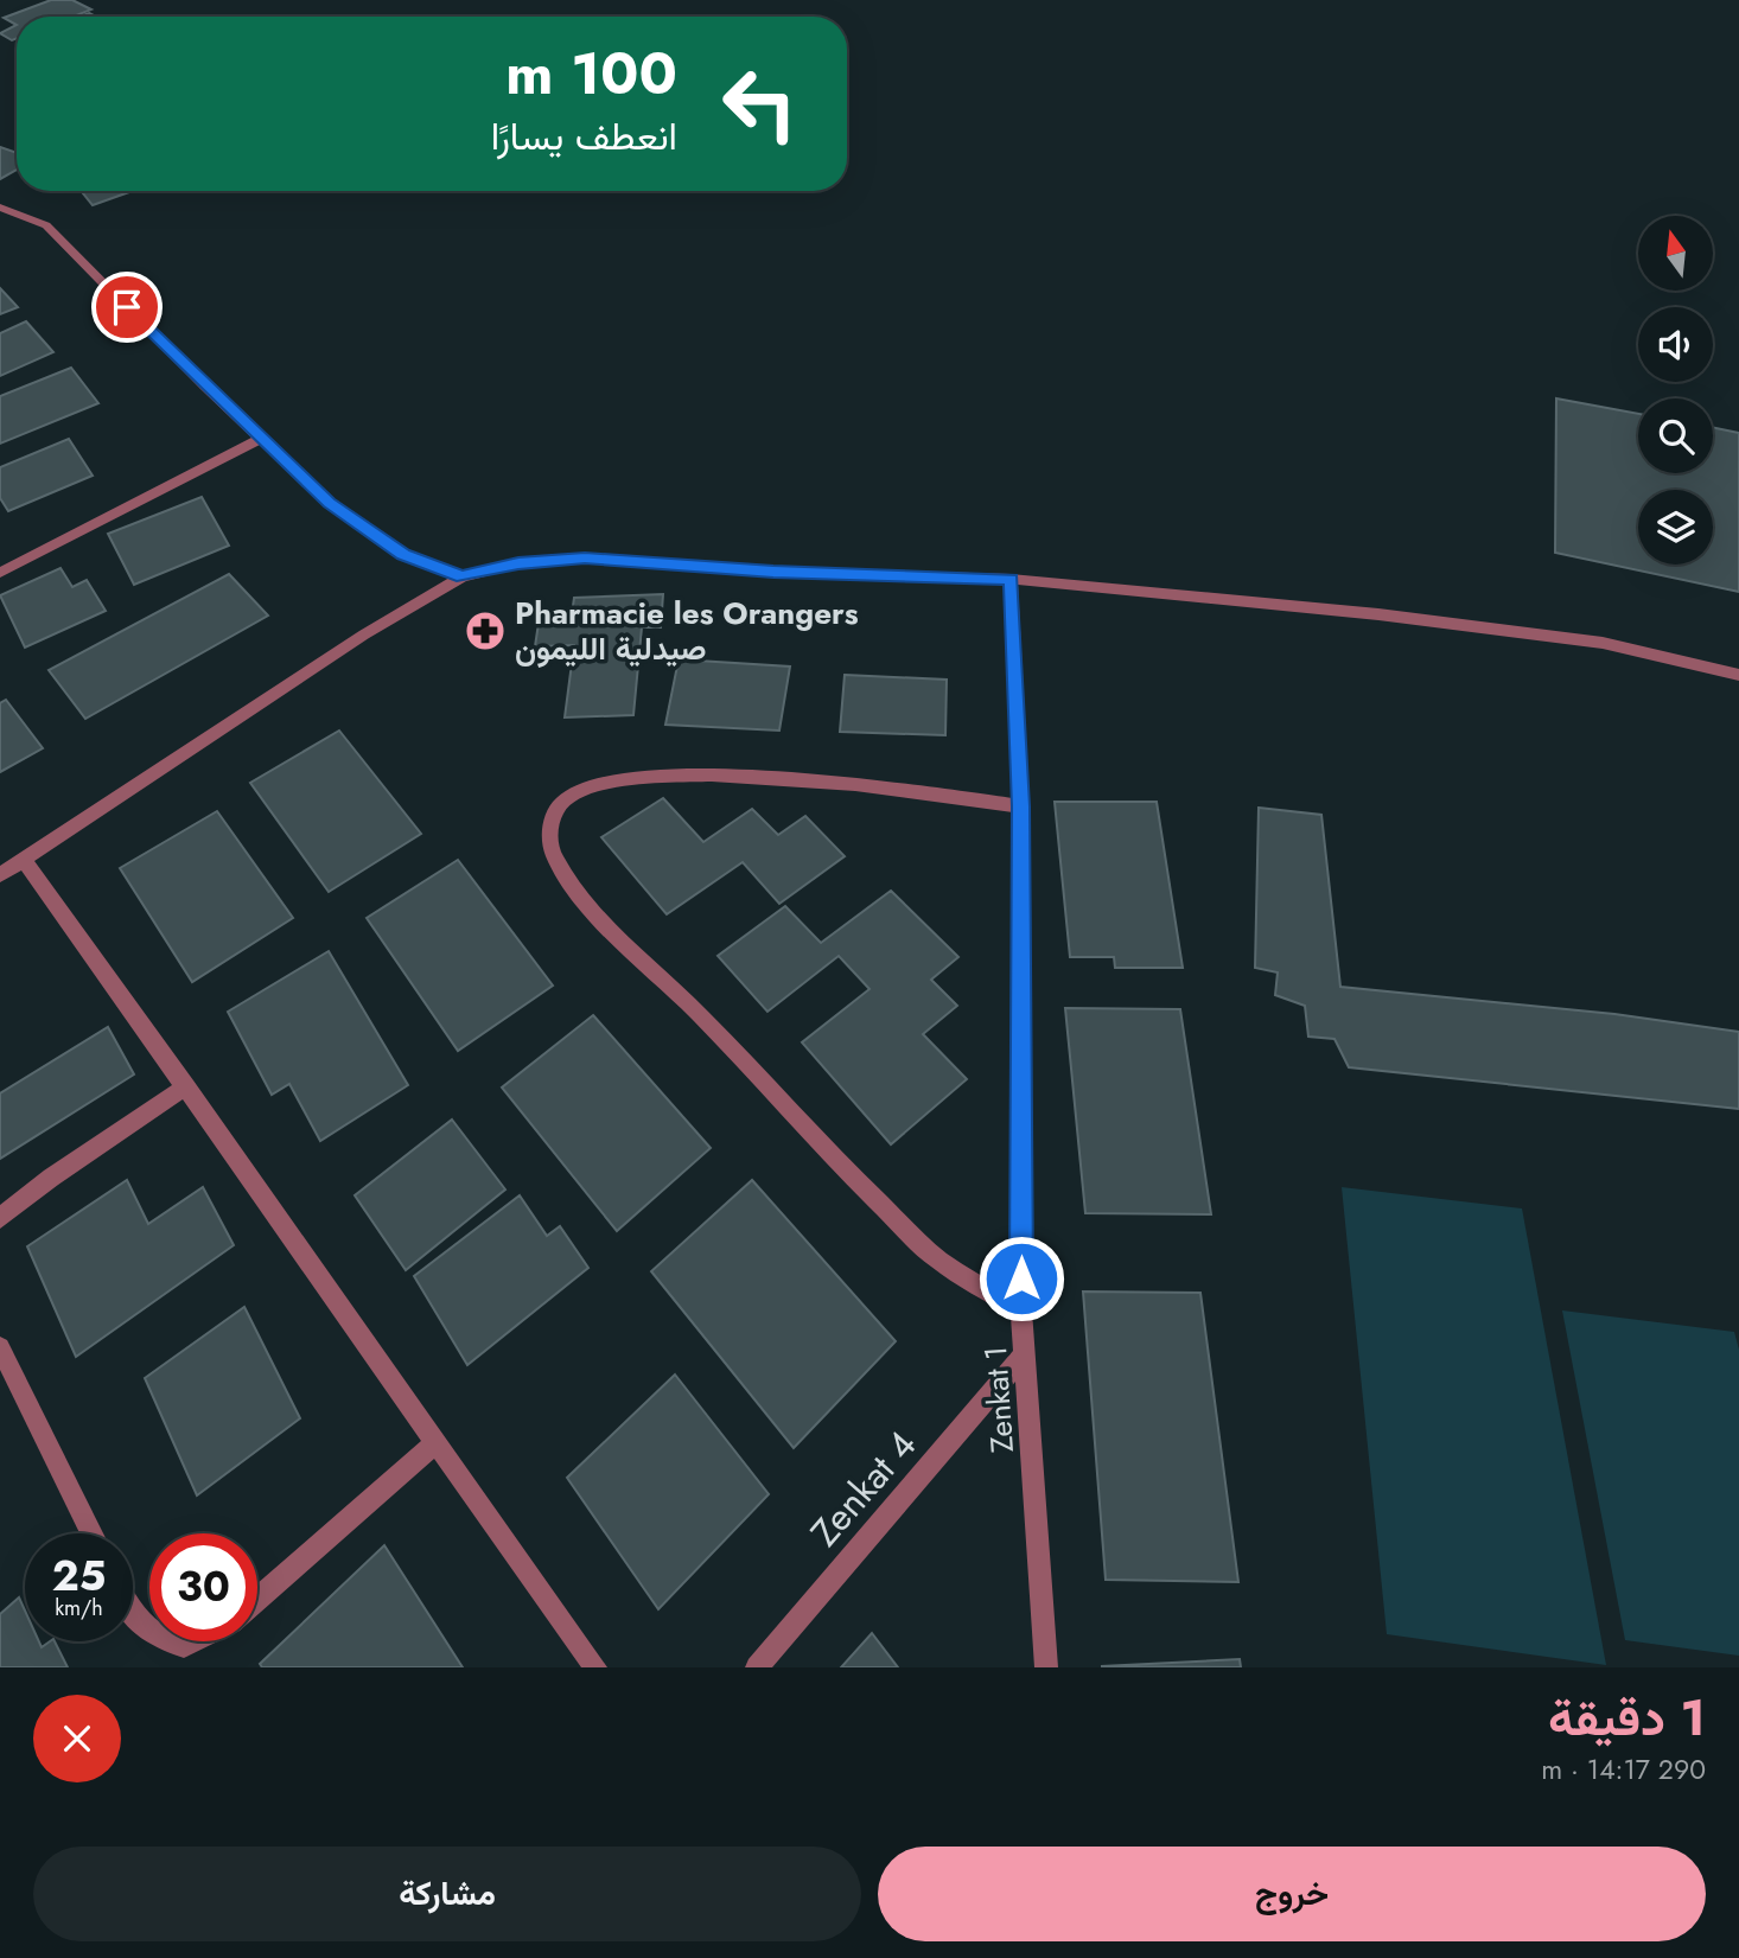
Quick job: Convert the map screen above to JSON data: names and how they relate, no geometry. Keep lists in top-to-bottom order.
{
  "streets": {
    "street": ["Zenkat 1", "Zenkat 4"]
  },
  "crossings": [
    ["Zenkat 1", "Zenkat 4"]
  ],
  "places": {
    "pharmacy": ["Pharmacie les Orangers صيدلية الليمون"]
  },
  "north": "top",
  "page": {
    "turn": ["100 m", "انعطف يسارًا"],
    "speed": "25 km/h",
    "limit": "30",
    "heading": ["1 دقيقة", "290 m · 14:17"],
    "buttons": ["خروج", "مشاركة"]
  }
}
